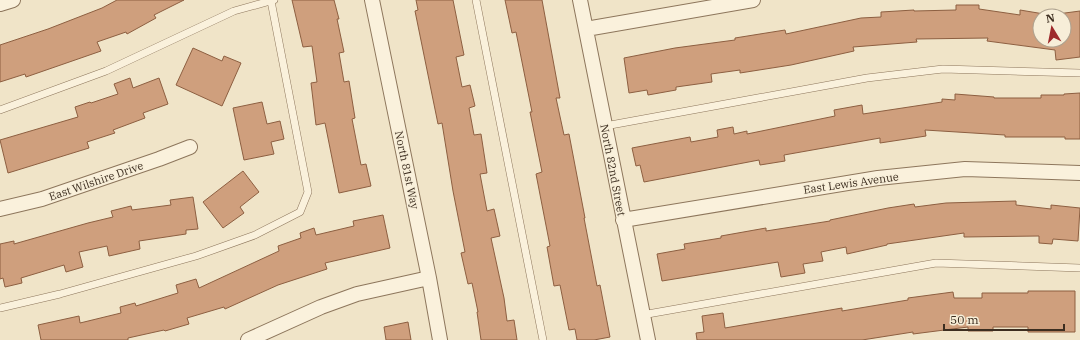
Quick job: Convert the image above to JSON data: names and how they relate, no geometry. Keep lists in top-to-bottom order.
{
  "streets": {
    "street": [
      "North 81st Way",
      "North 82nd Street",
      "East Wilshire Drive",
      "East Lewis Avenue"
    ]
  },
  "crossings": [
    ["North 82nd Street", "East Lewis Avenue"]
  ],
  "scale_bar": "50 m",
  "north": "top"
}
